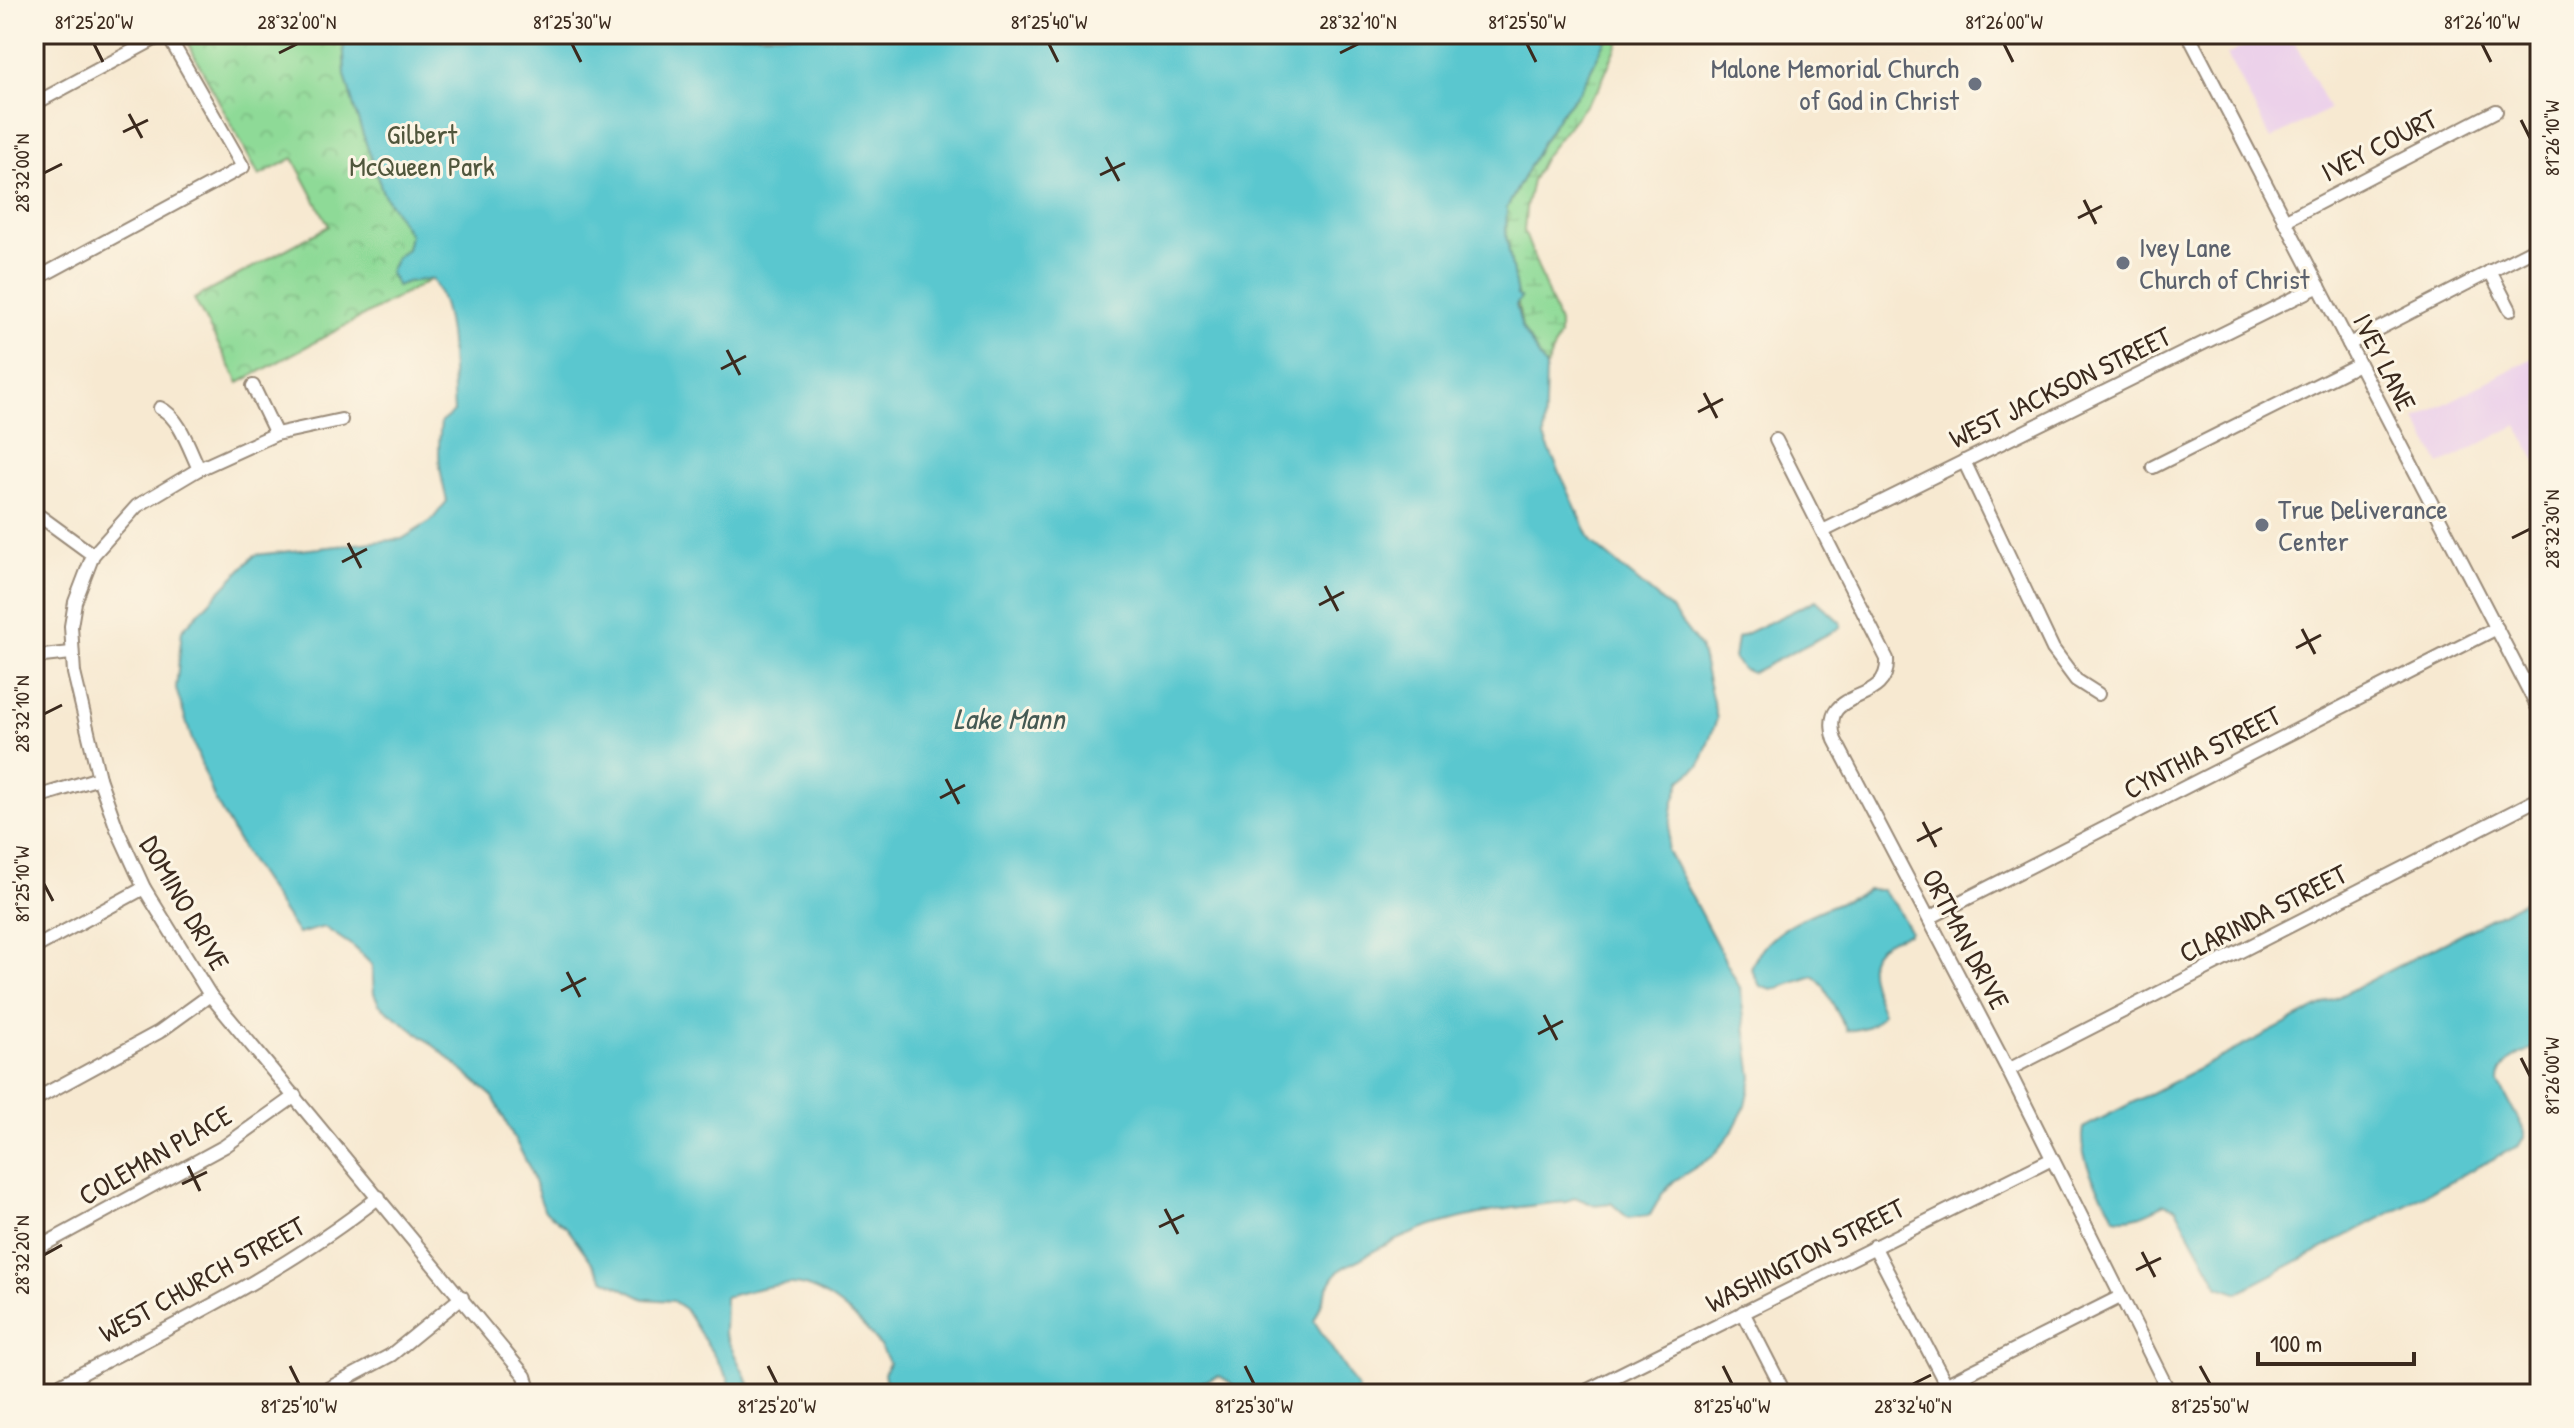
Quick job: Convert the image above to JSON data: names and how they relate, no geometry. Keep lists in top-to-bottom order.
{
  "streets": {
    "street": [
      "IVEY COURT",
      "IVEY LANE",
      "WEST JACKSON STREET",
      "CYNTHIA STREET",
      "DOMINO DRIVE",
      "CLARINDA STREET",
      "ORTMAN DRIVE",
      "COLEMAN PLACE",
      "WASHINGTON STREET",
      "WEST CHURCH STREET"
    ]
  },
  "crossings": [
    ["IVEY COURT", "IVEY LANE"],
    ["IVEY LANE", "WEST JACKSON STREET"],
    ["IVEY LANE", "CYNTHIA STREET"],
    ["WEST JACKSON STREET", "ORTMAN DRIVE"],
    ["CYNTHIA STREET", "ORTMAN DRIVE"],
    ["DOMINO DRIVE", "COLEMAN PLACE"],
    ["DOMINO DRIVE", "WEST CHURCH STREET"],
    ["CLARINDA STREET", "ORTMAN DRIVE"],
    ["ORTMAN DRIVE", "WASHINGTON STREET"]
  ],
  "water": ["Lake Mann"],
  "parks": ["Gilbert McQueen Park"],
  "places": ["Malone Memorial Church of God in Christ", "Ivey Lane Church of Christ", "True Deliverance Center"],
  "scale_bar": "100 m",
  "coordinates": [
    "81°25'20\"W",
    "28°32'00\"N",
    "81°25'30\"W",
    "81°25'40\"W",
    "28°32'10\"N",
    "81°25'50\"W",
    "81°26'00\"W",
    "81°26'10\"W",
    "28°32'30\"N",
    "81°25'10\"W",
    "28°32'20\"N",
    "28°32'40\"N"
  ]
}
